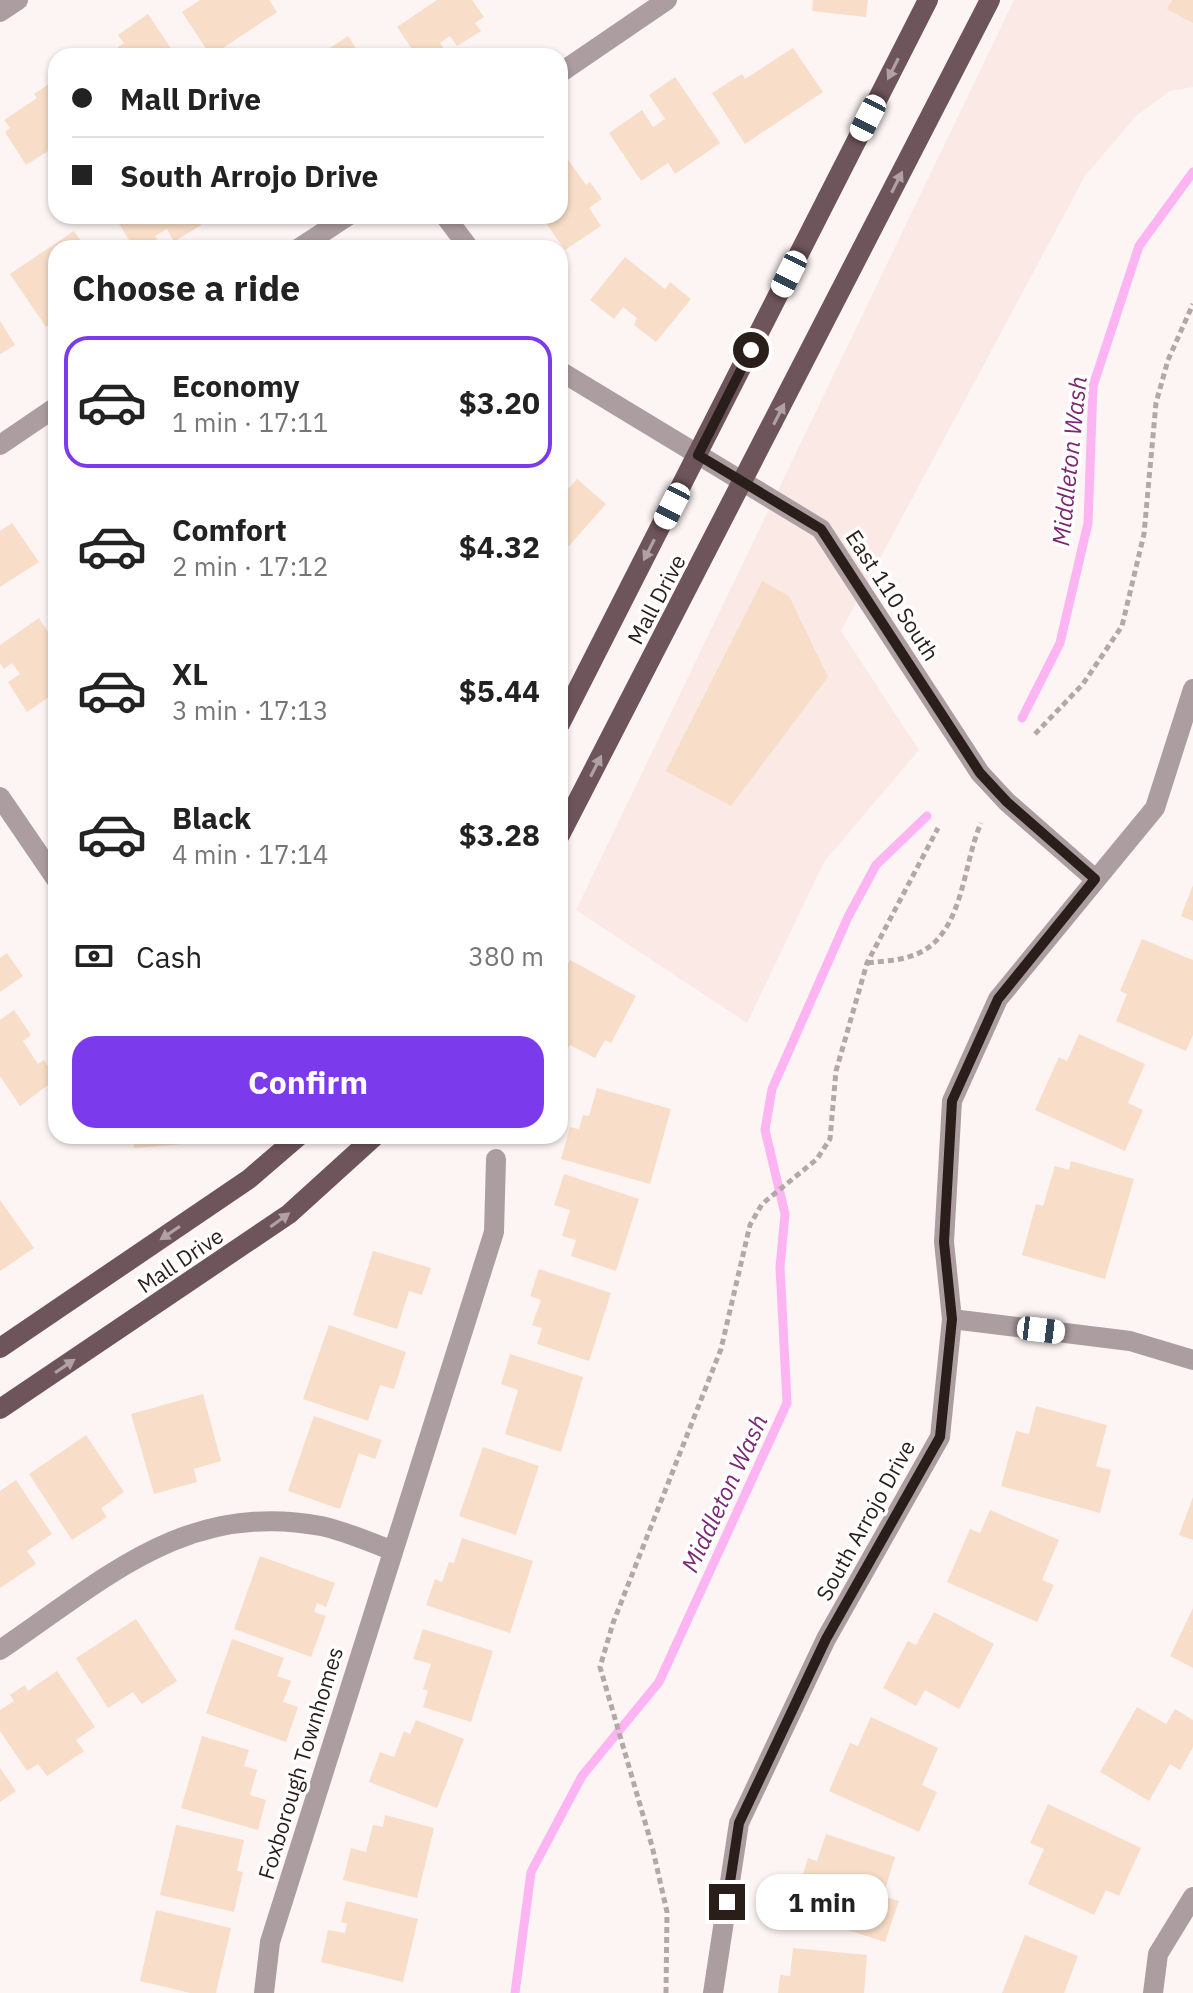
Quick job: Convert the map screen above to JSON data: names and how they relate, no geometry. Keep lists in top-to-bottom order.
{
  "streets": {
    "main road": ["Mall Drive"],
    "street": ["East 110 South", "South Arrojo Drive", "Foxborough Townhomes"]
  },
  "crossings": [
    ["East 110 South", "Mall Drive"],
    ["East 110 South", "South Arrojo Drive"]
  ],
  "water": ["Middleton Wash"],
  "page": {
    "banner": ["Mall Drive", "South Arrojo Drive"],
    "heading": "Choose a ride",
    "list": [
      {
        "name": "Economy",
        "note": "1 min · 17:11",
        "value": "$3.20"
      },
      {
        "name": "Comfort",
        "note": "2 min · 17:12",
        "value": "$4.32"
      },
      {
        "name": "XL",
        "note": "3 min · 17:13",
        "value": "$5.44"
      },
      {
        "name": "Black",
        "note": "4 min · 17:14",
        "value": "$3.28"
      }
    ],
    "pay": ["Cash", "380 m"],
    "buttons": "Confirm",
    "bubble": "1 min"
  }
}
